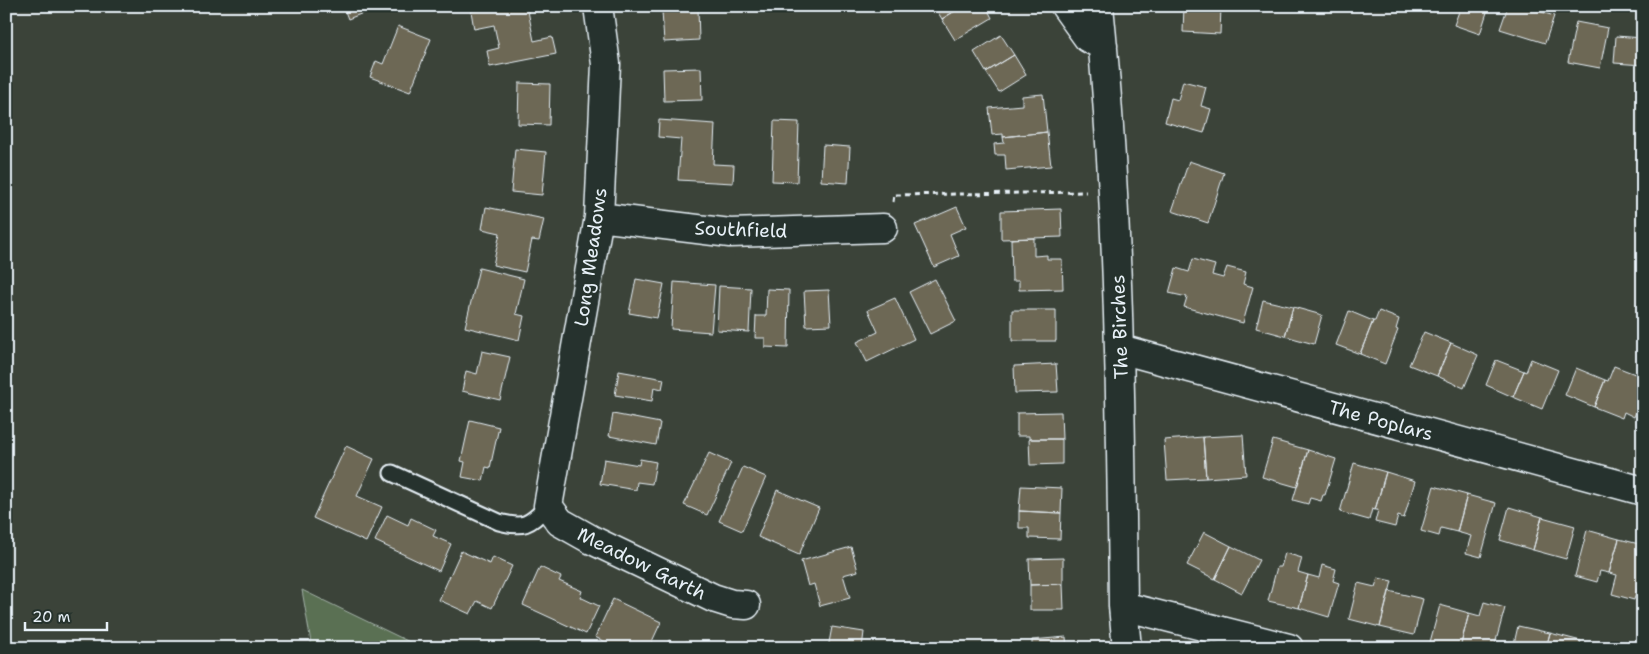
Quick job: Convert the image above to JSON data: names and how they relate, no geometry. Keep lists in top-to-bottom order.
{
  "streets": {
    "street": [
      "Southfield",
      "Long Meadows",
      "The Birches",
      "The Poplars",
      "Meadow Garth"
    ]
  },
  "crossings": [
    ["Southfield", "Long Meadows"],
    ["Long Meadows", "Meadow Garth"],
    ["The Birches", "The Poplars"]
  ],
  "scale_bar": "20 m"
}
